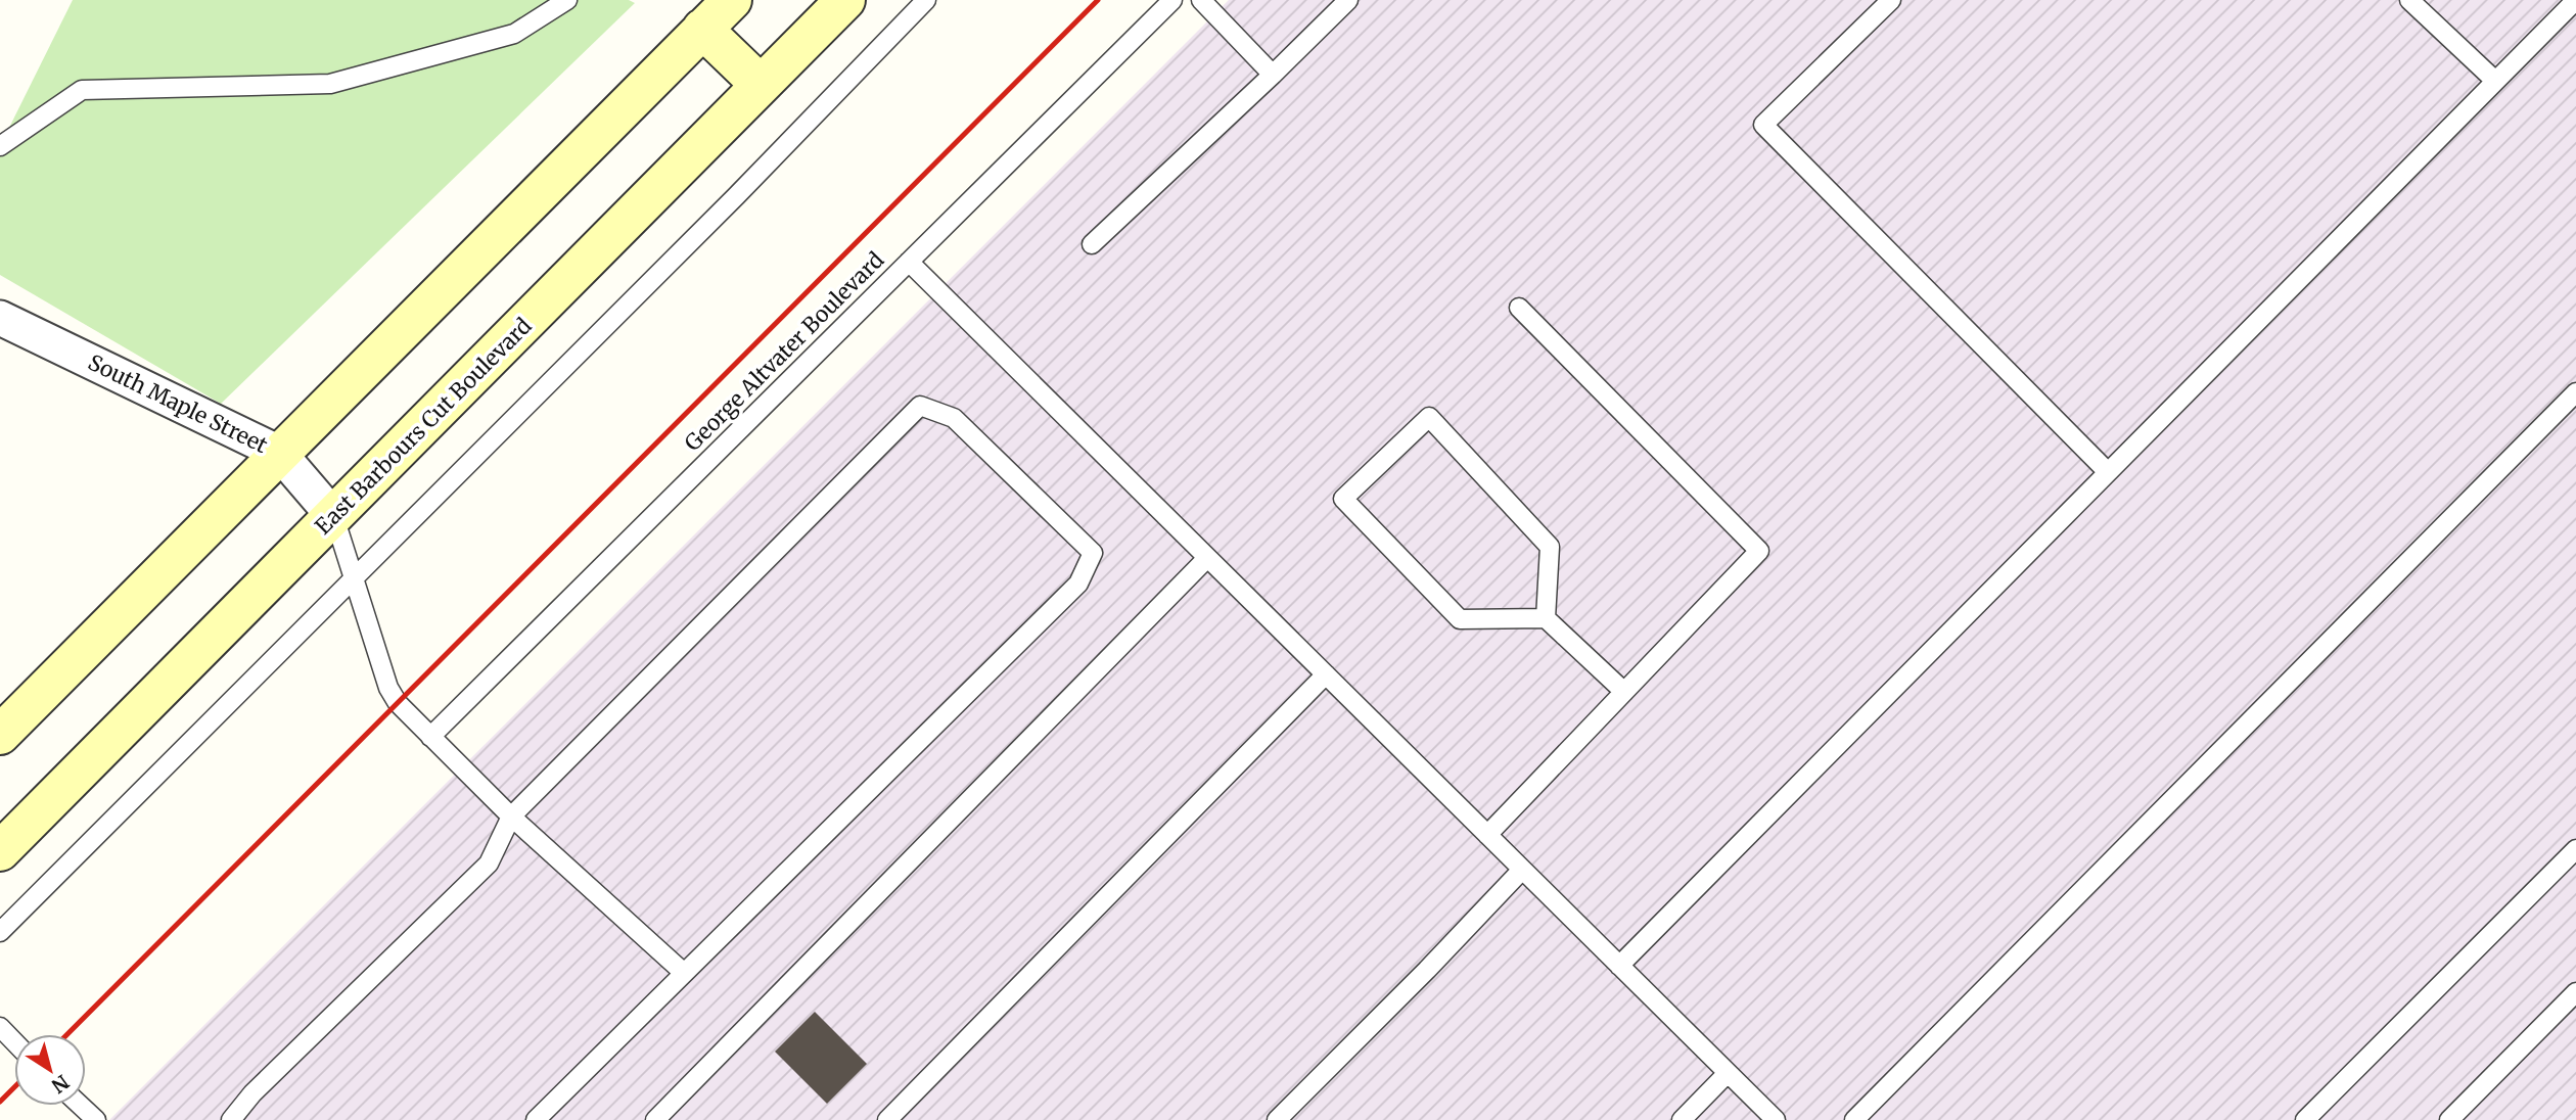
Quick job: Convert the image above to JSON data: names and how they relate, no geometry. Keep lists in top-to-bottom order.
{
  "streets": {
    "street": ["South Maple Street", "East Barbours Cut Boulevard"],
    "lane": ["George Altvater Boulevard"]
  },
  "crossings": [
    ["South Maple Street", "East Barbours Cut Boulevard"]
  ],
  "north": "bottom right"
}
